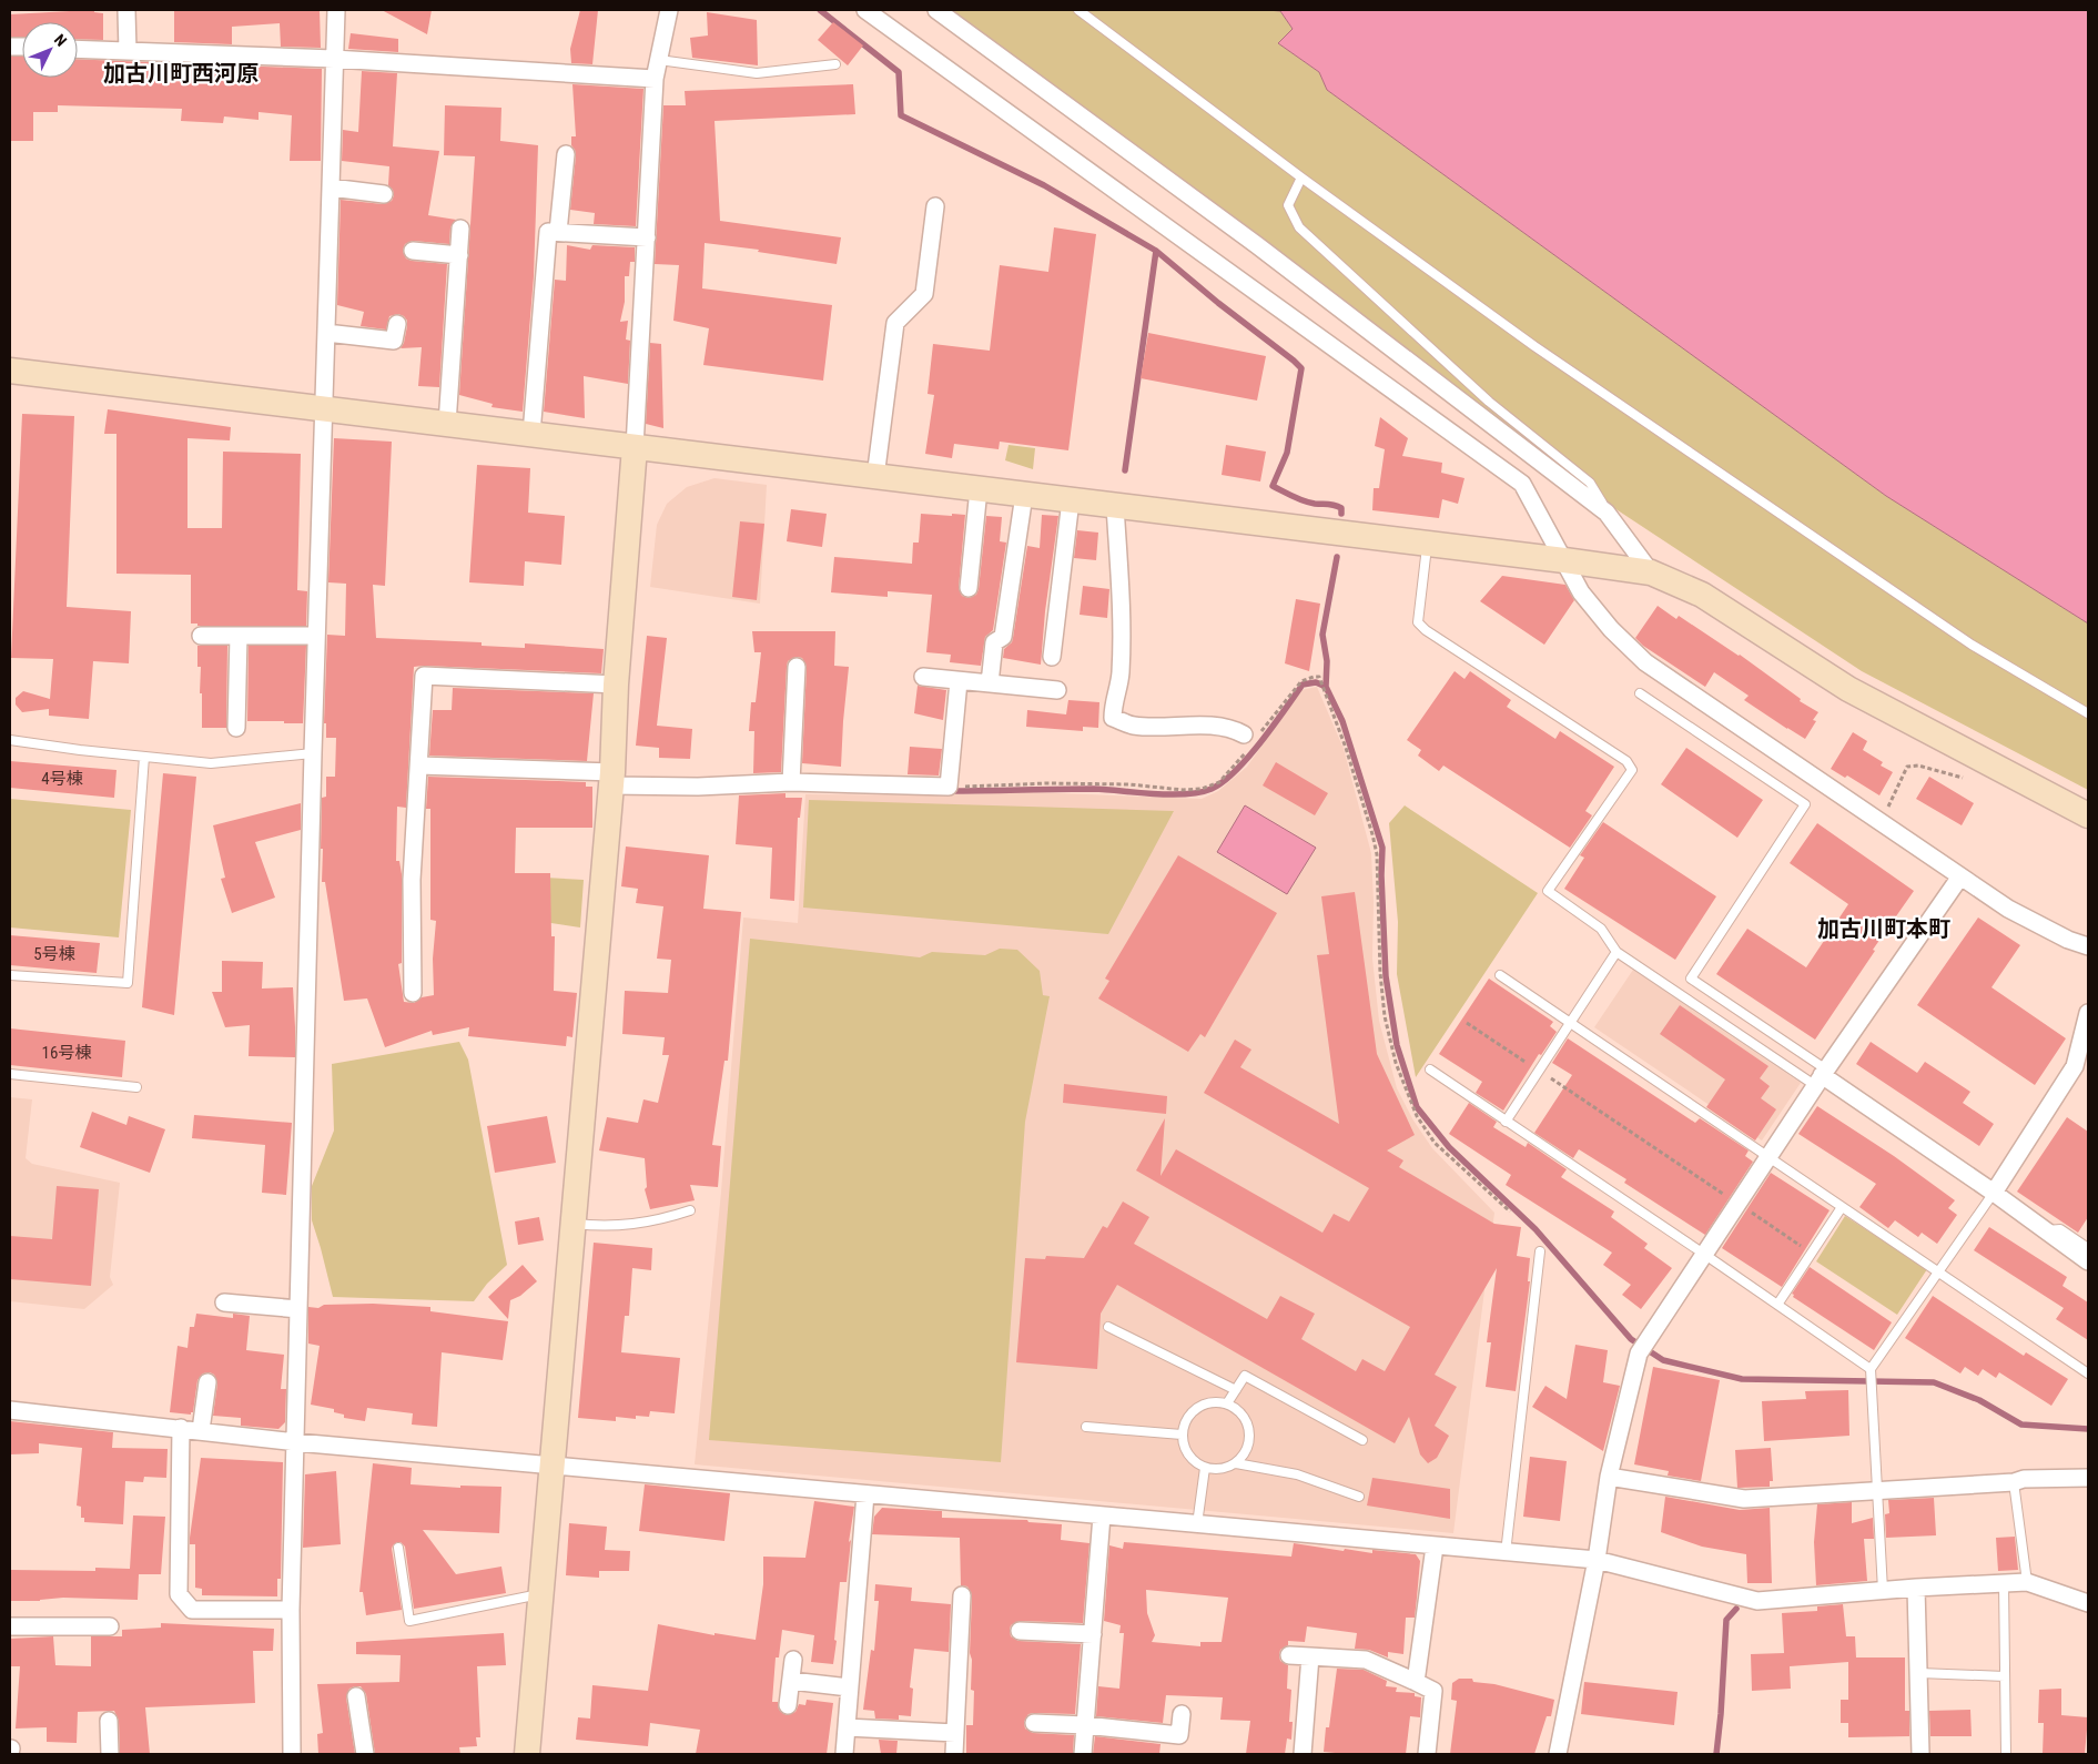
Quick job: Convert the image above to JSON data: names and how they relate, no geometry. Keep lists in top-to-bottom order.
{
  "districts": ["加古川町西河原", "加古川町本町"],
  "house_numbers": ["4号棟", "5号棟", "16号棟"],
  "north": "top right"
}
